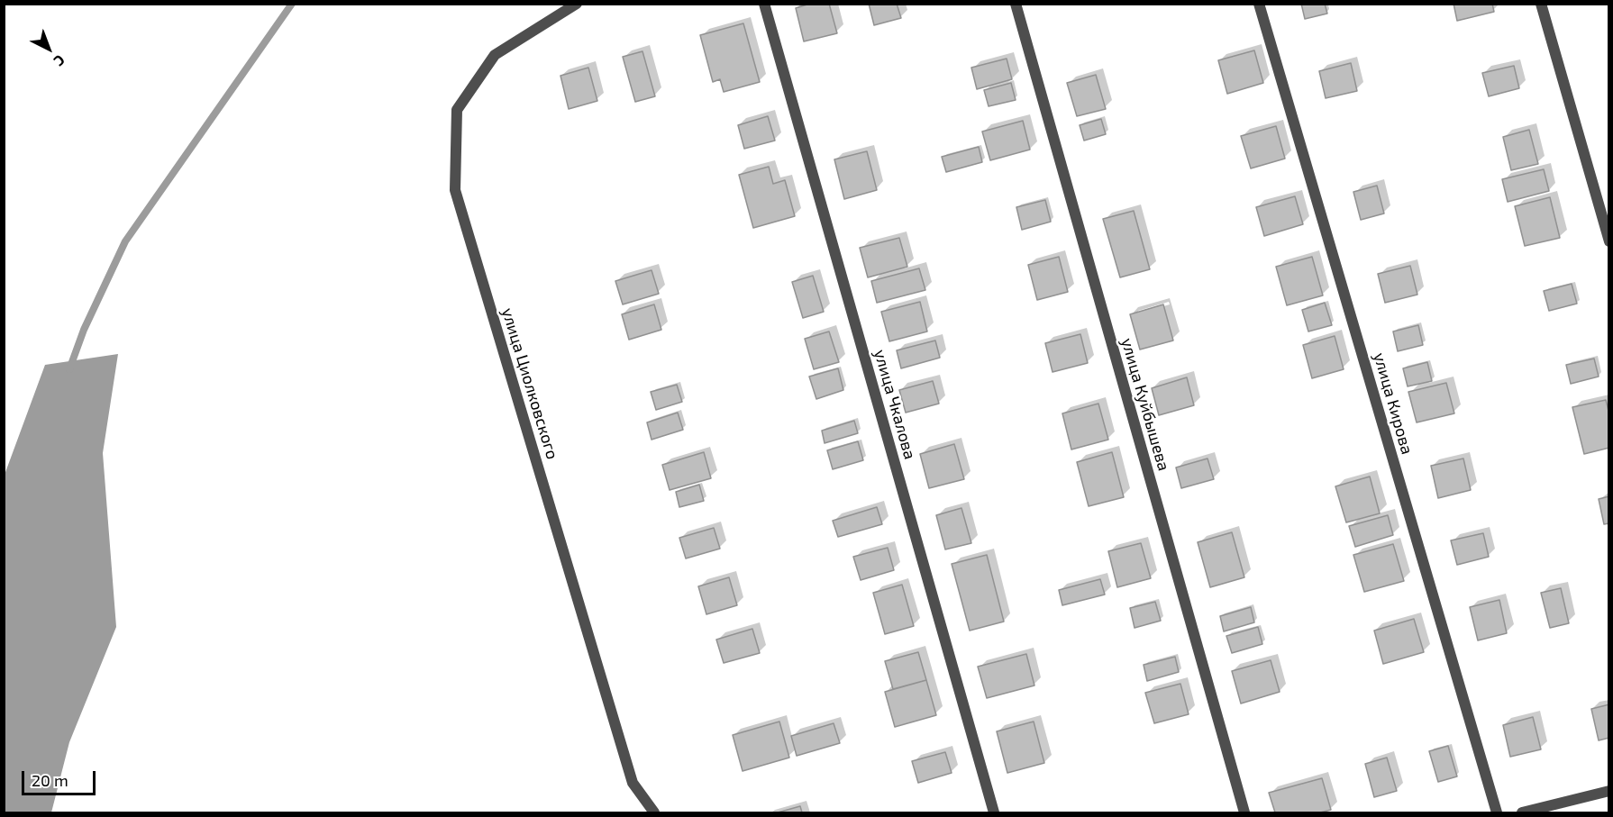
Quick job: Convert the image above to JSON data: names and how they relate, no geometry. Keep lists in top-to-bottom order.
{
  "streets": {
    "street": [
      "улица Циолковского",
      "улица Кирова",
      "улица Чкалова",
      "улица Куйбышева"
    ]
  },
  "scale_bar": "20 m",
  "north": "bottom right"
}
